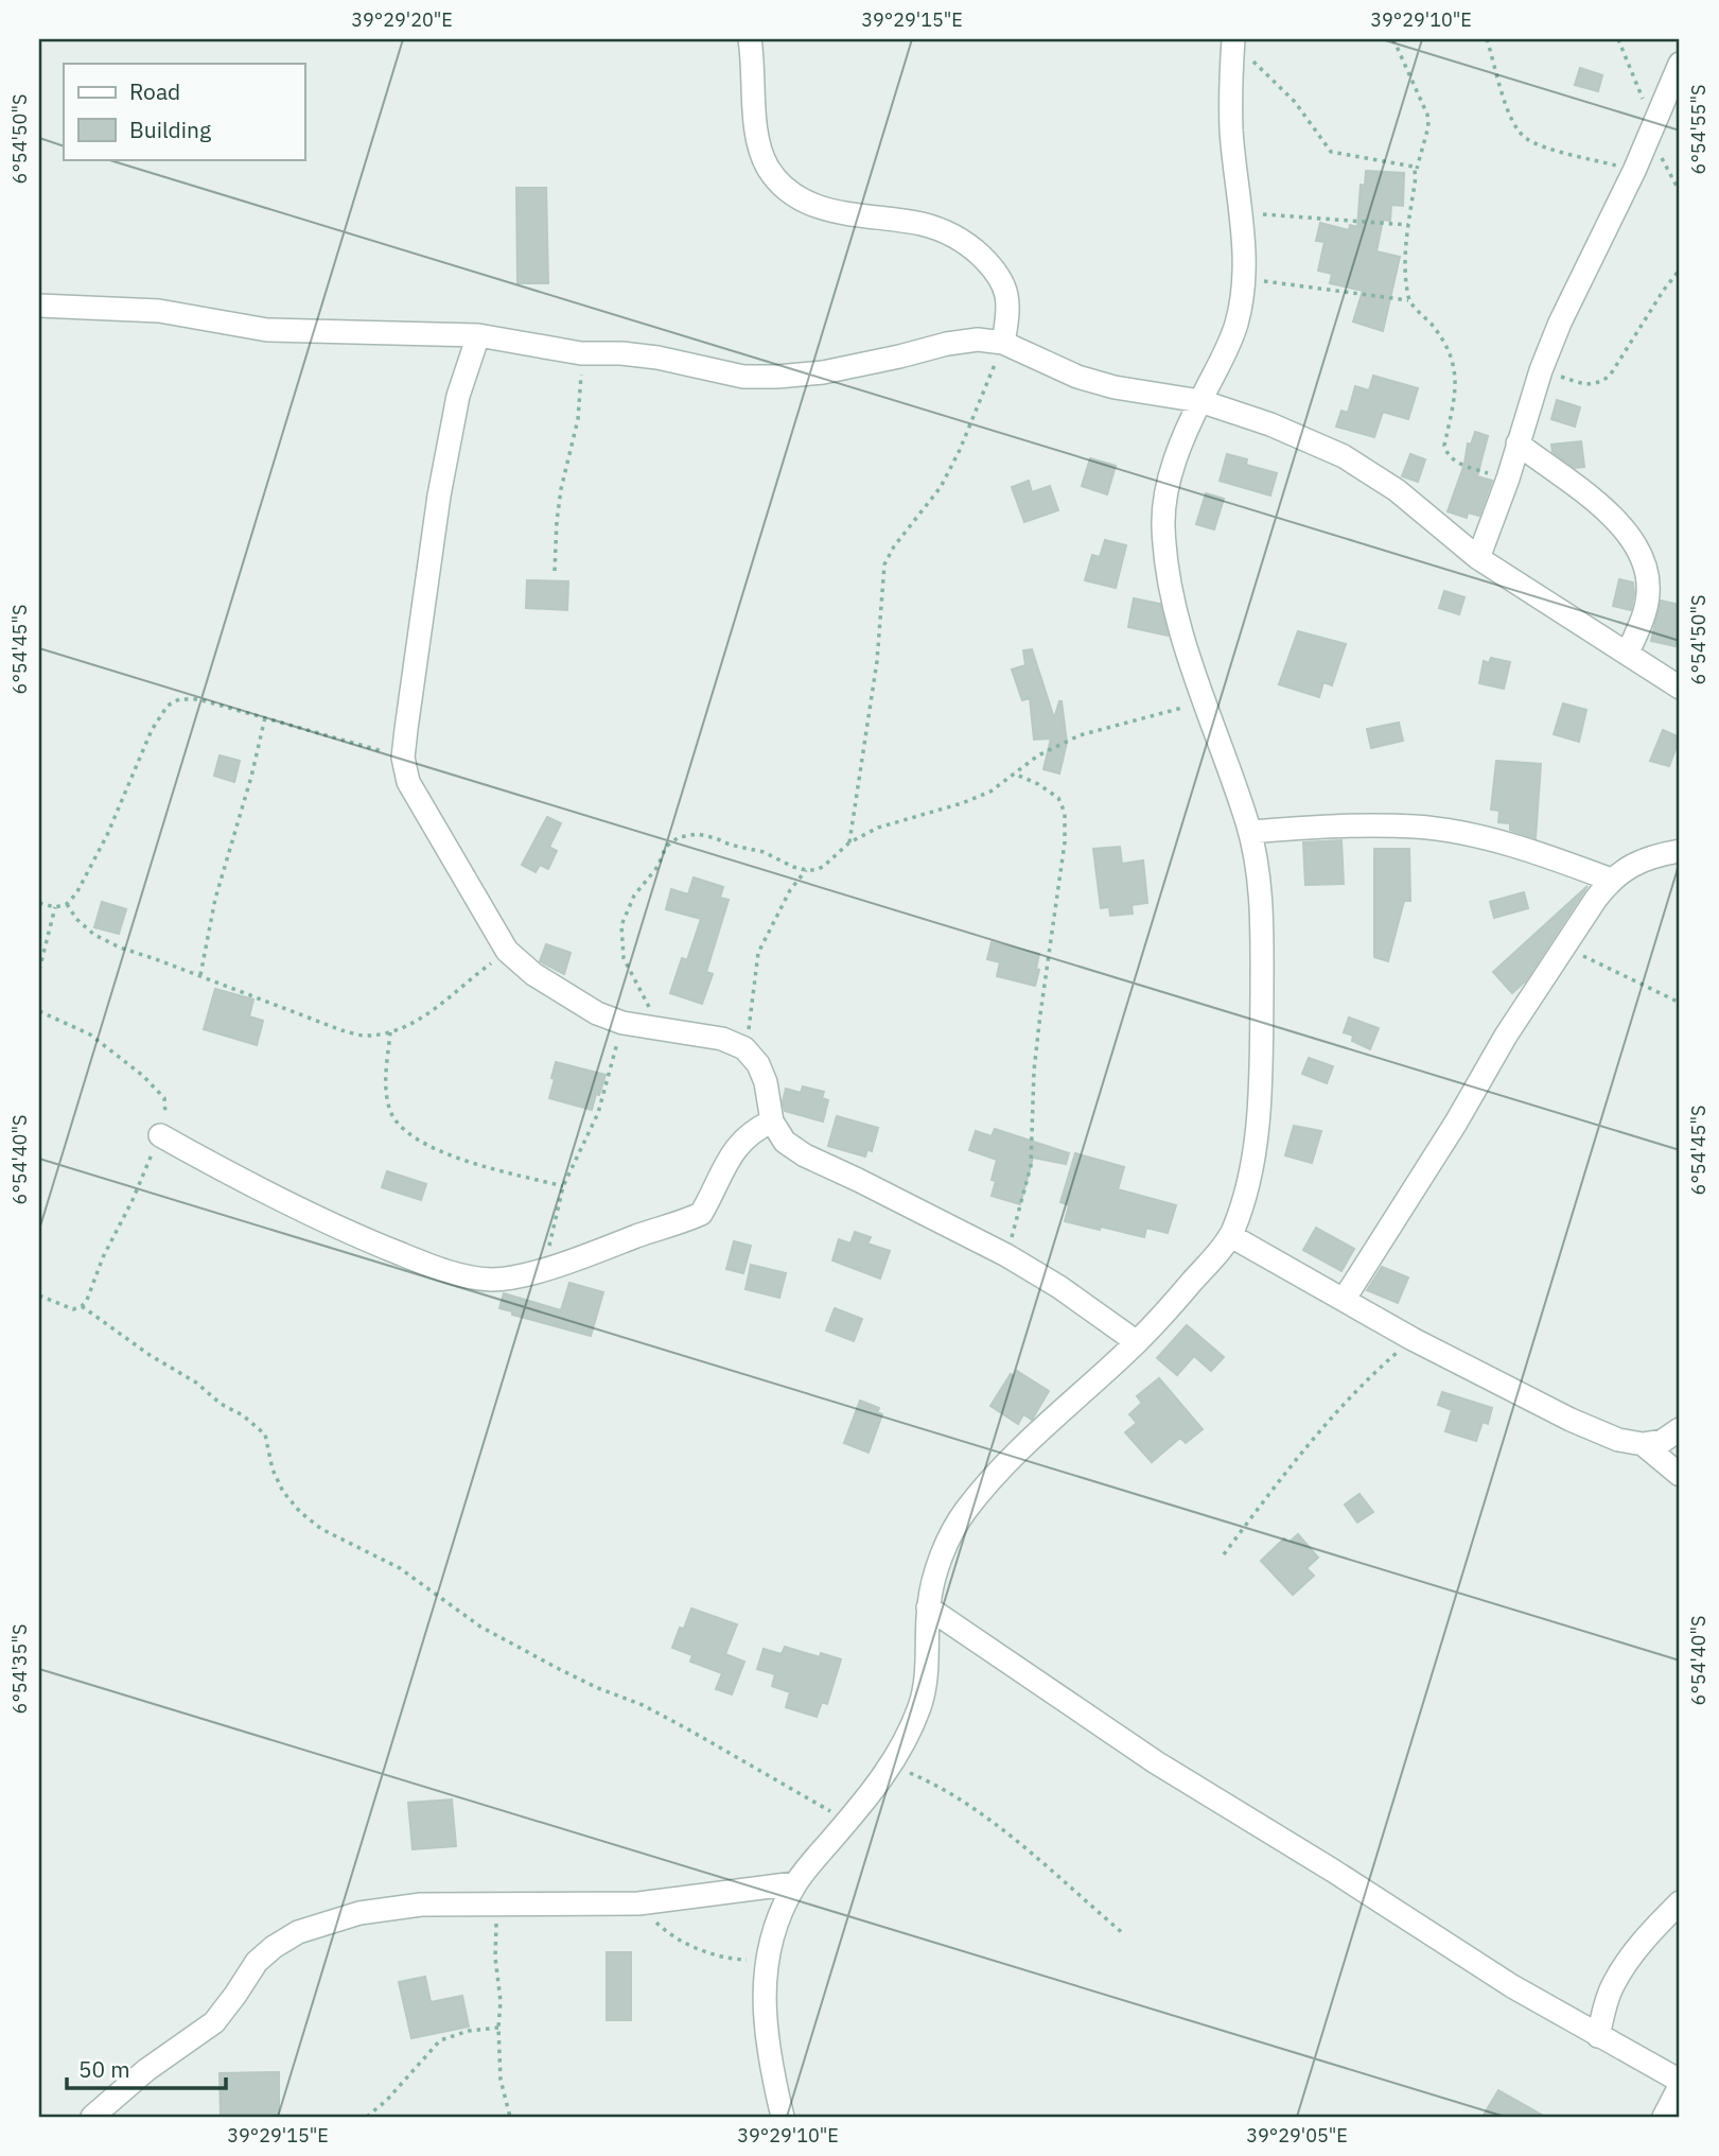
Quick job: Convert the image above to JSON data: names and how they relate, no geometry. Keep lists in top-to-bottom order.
{
  "legend": ["Road", "Building"],
  "scale_bar": "50 m",
  "coordinates": [
    "39°29'20\"E",
    "39°29'15\"E",
    "39°29'10\"E",
    "6°54'55\"S",
    "6°54'50\"S",
    "6°54'45\"S",
    "6°54'40\"S",
    "6°54'35\"S",
    "39°29'05\"E"
  ]
}
